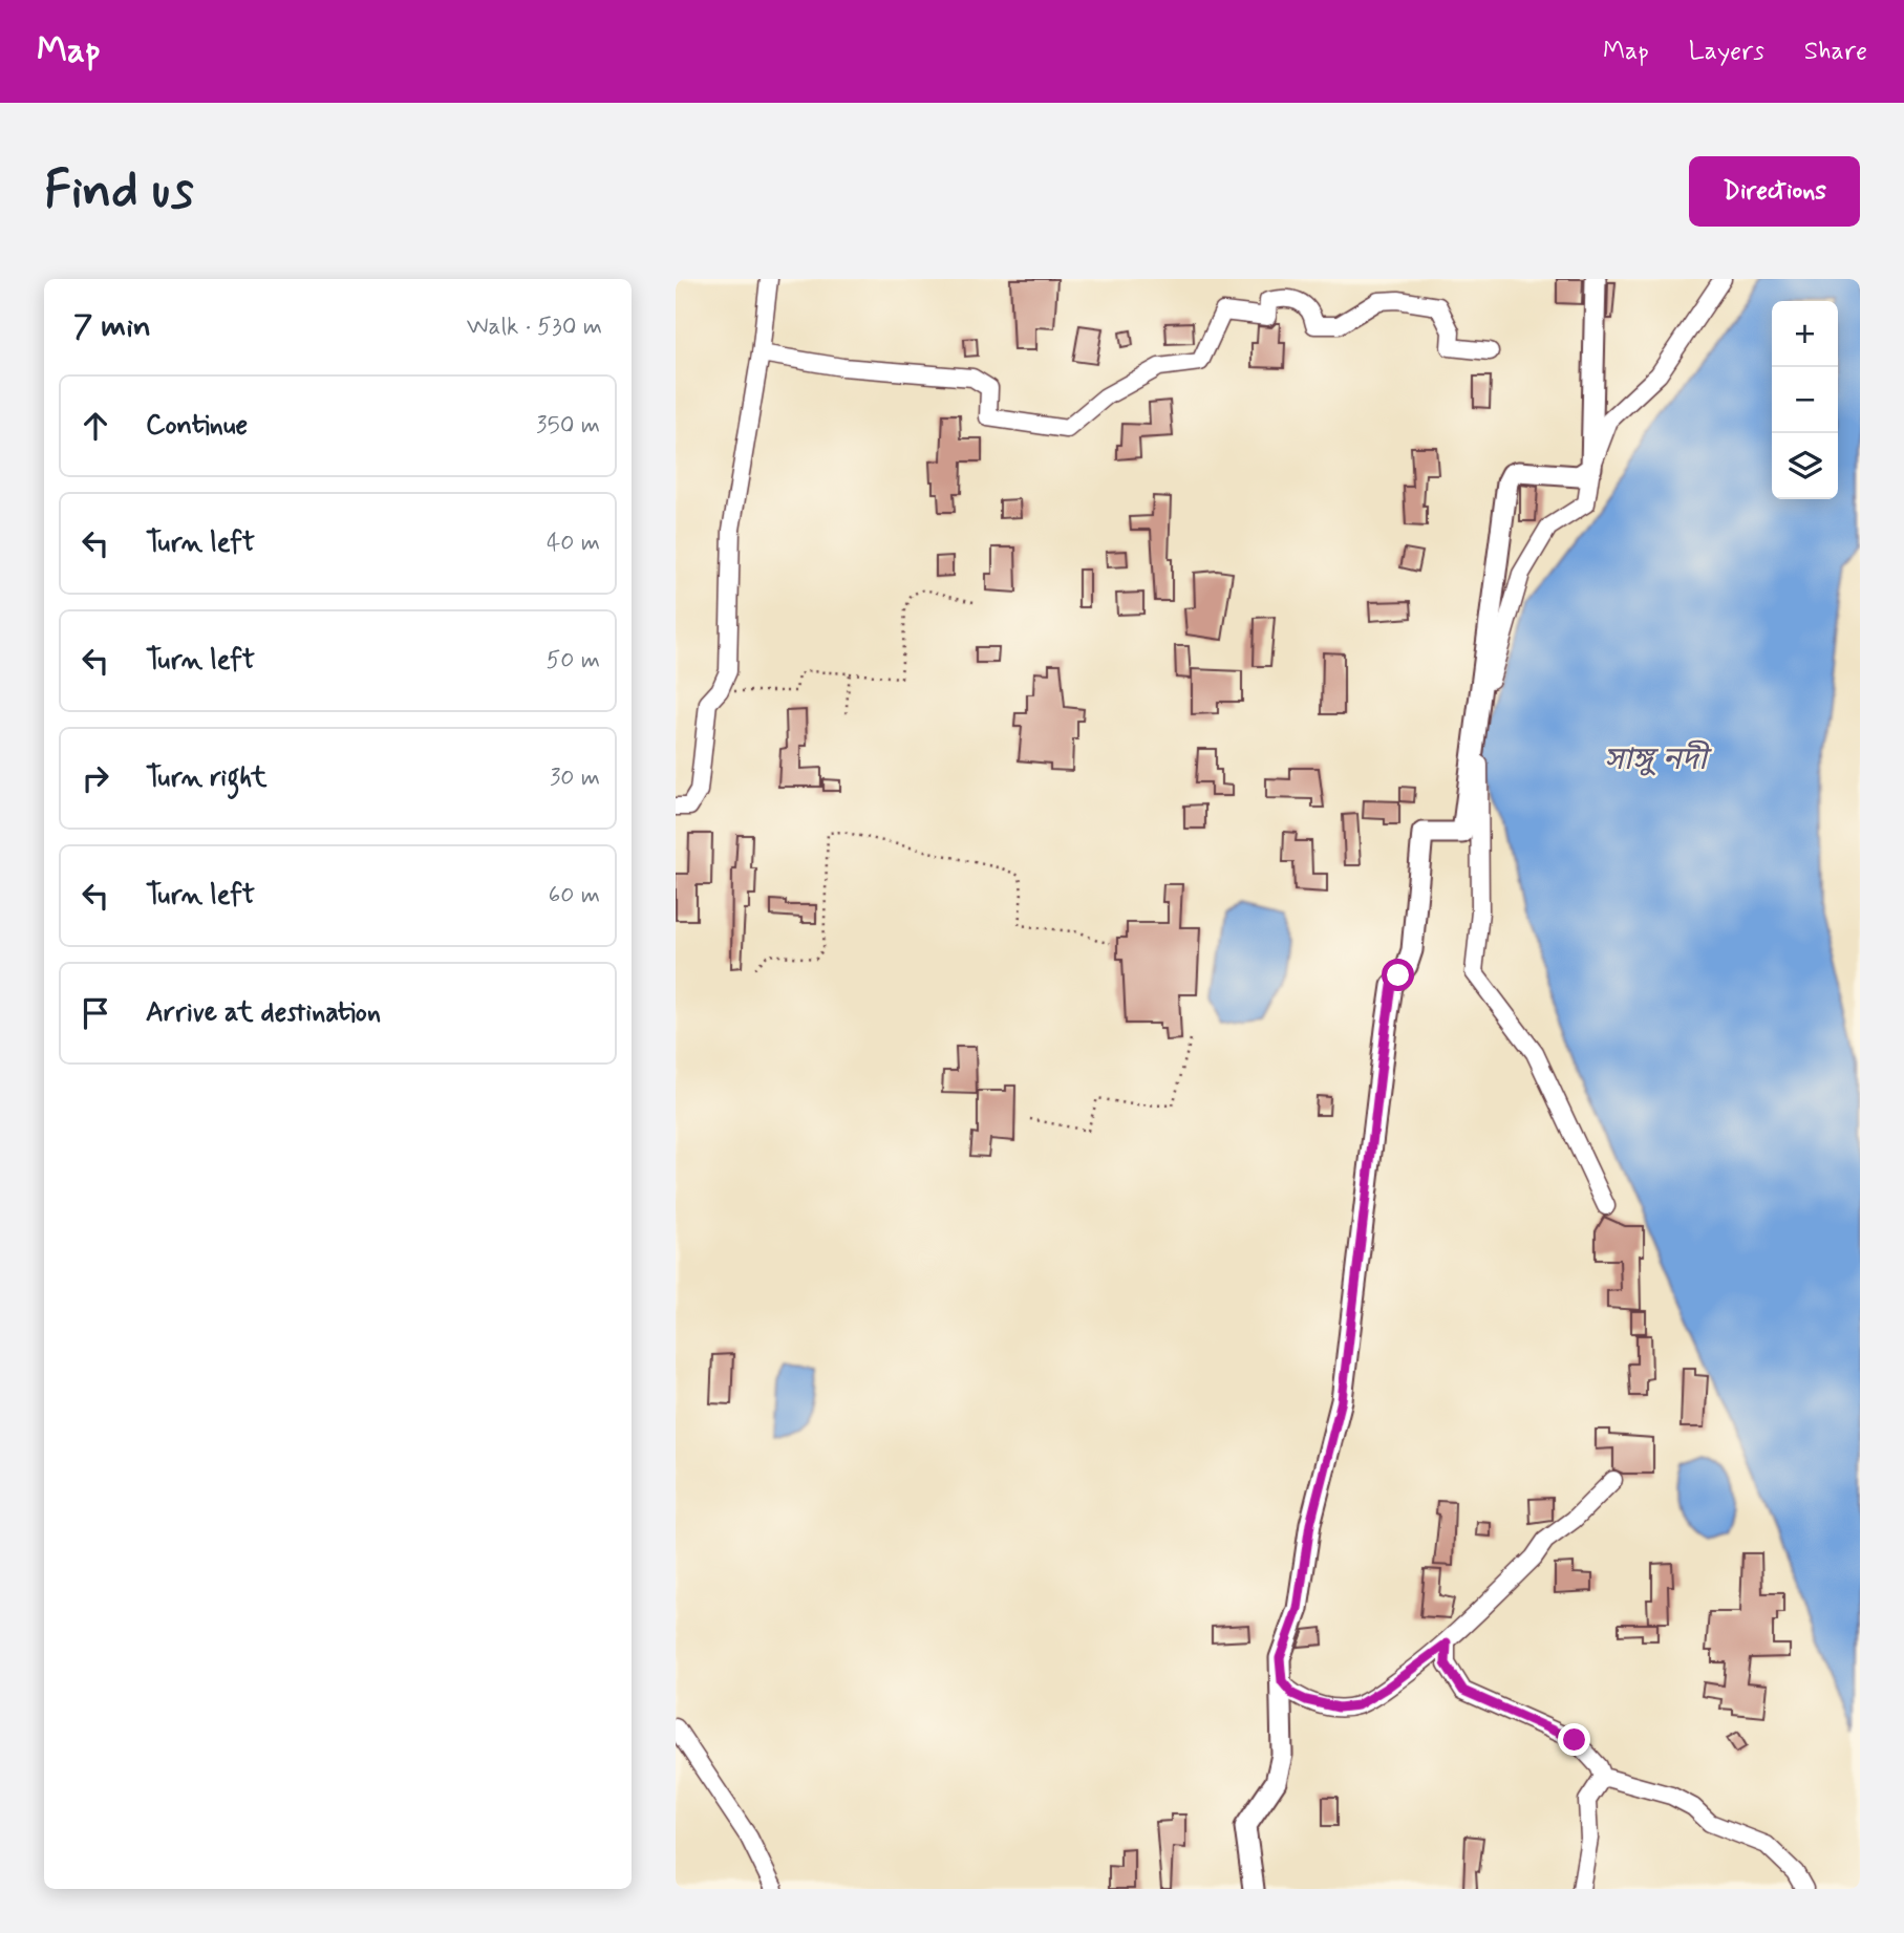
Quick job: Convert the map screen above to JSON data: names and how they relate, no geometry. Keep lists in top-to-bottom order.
{
  "water": ["সাঙ্গু নদী"],
  "page": {
    "header": "Map",
    "nav": ["Map", "Layers", "Share"],
    "buttons": "Directions",
    "title": "Find us",
    "heading": ["7 min", "Walk · 530 m"],
    "map_buttons": ["+", "−"],
    "list": [
      ["Continue", "350 m"],
      ["Turn left", "40 m"],
      ["Turn left", "50 m"],
      ["Turn right", "30 m"],
      ["Turn left", "60 m"],
      "Arrive at destination"
    ]
  }
}
